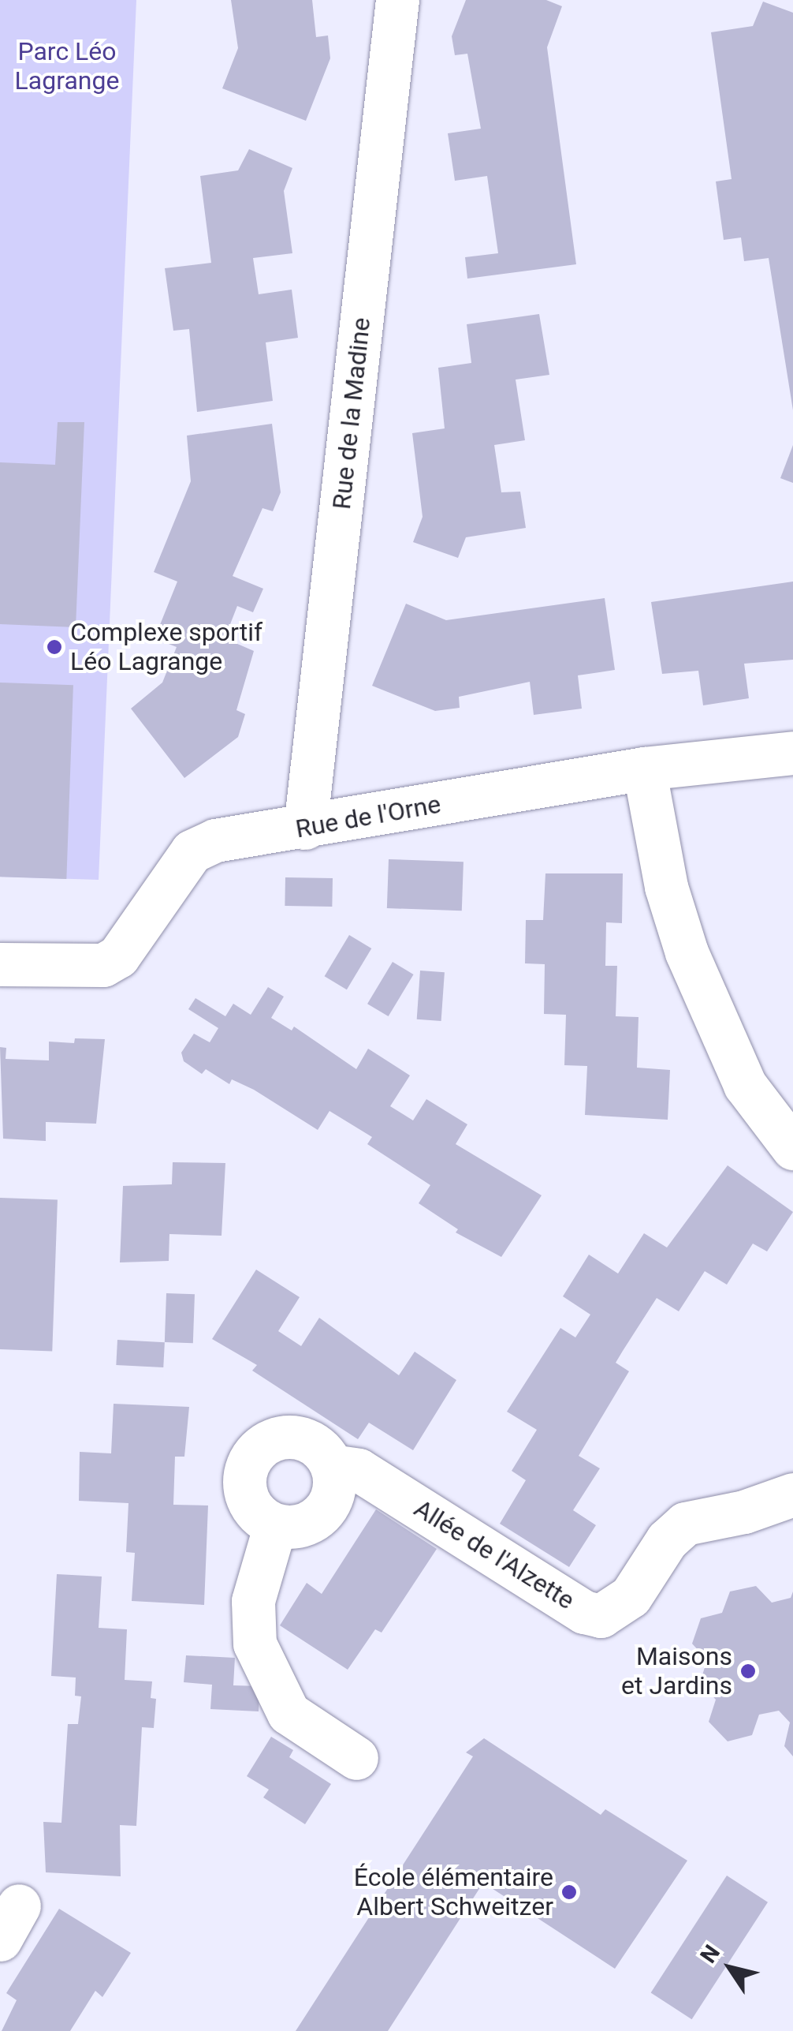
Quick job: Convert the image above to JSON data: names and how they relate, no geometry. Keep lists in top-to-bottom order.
{
  "streets": {
    "street": ["Rue de la Madine", "Rue de l'Orne", "Allée de l'Alzette"]
  },
  "crossings": [
    ["Rue de la Madine", "Rue de l'Orne"]
  ],
  "parks": ["Parc Léo Lagrange"],
  "places": ["Complexe sportif Léo Lagrange", "Maisons et Jardins", "École élémentaire Albert Schweitzer"],
  "north": "top left"
}
